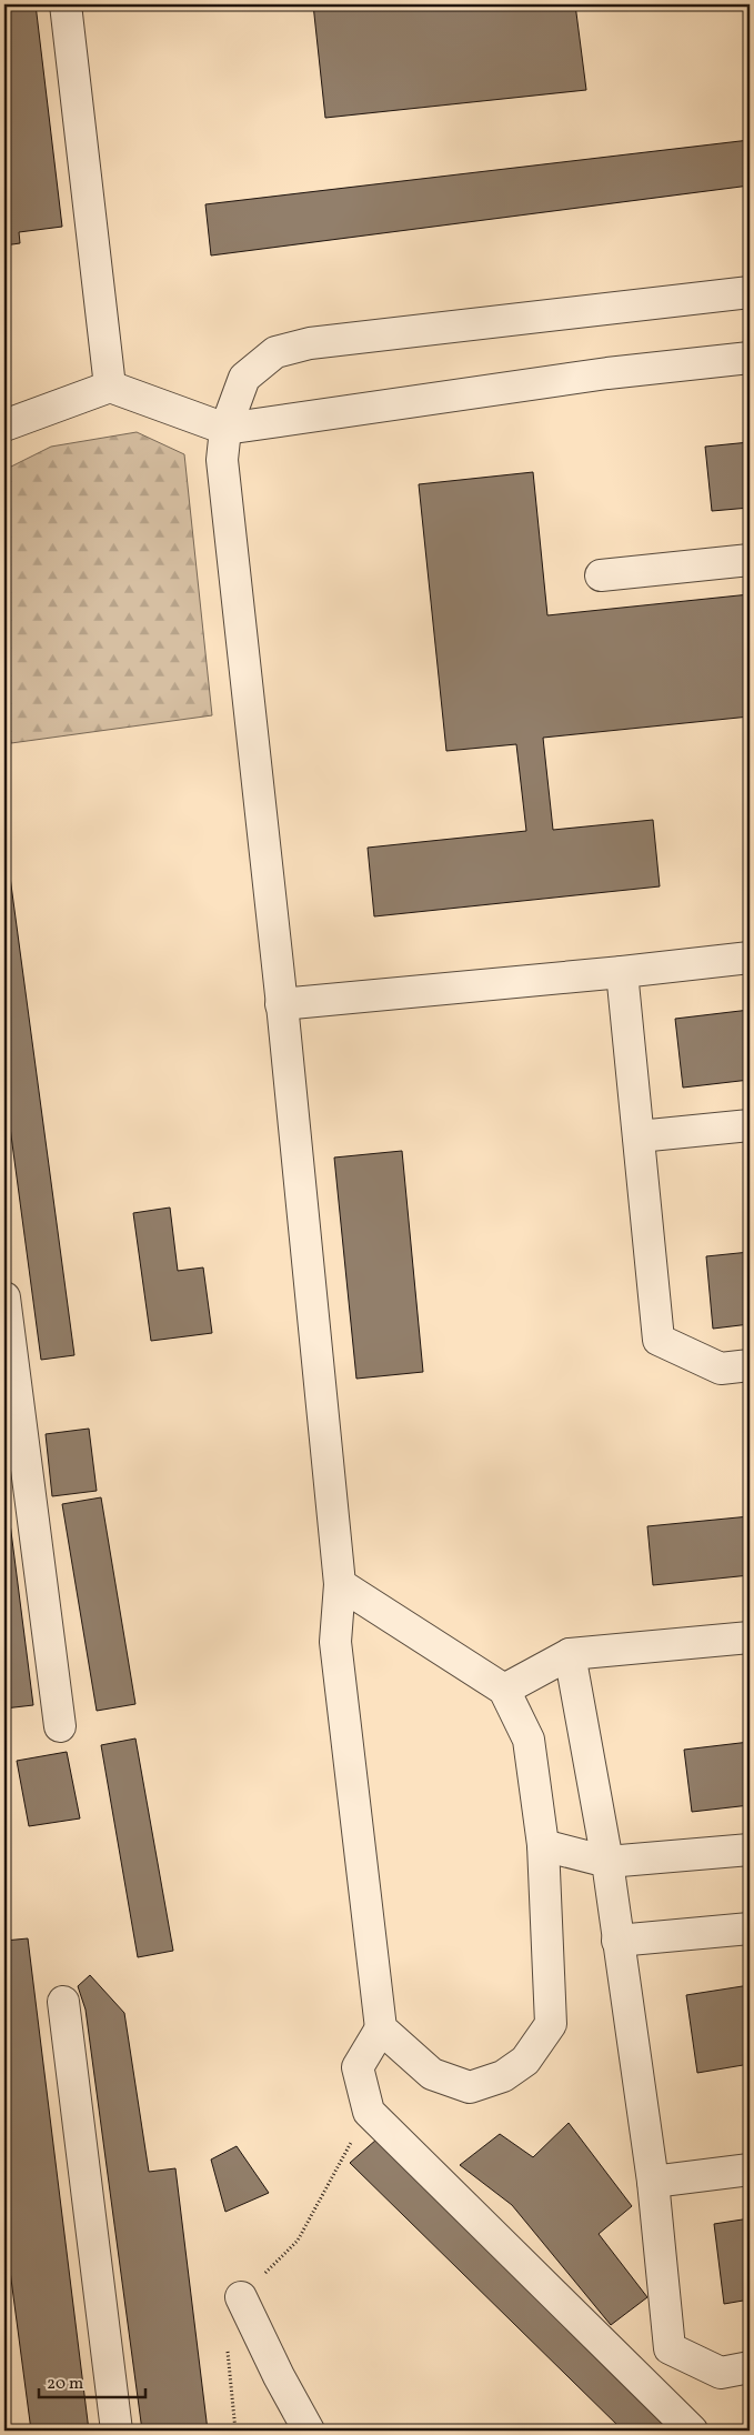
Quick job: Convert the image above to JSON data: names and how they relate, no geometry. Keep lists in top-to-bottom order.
{
  "scale_bar": "20 m"
}
